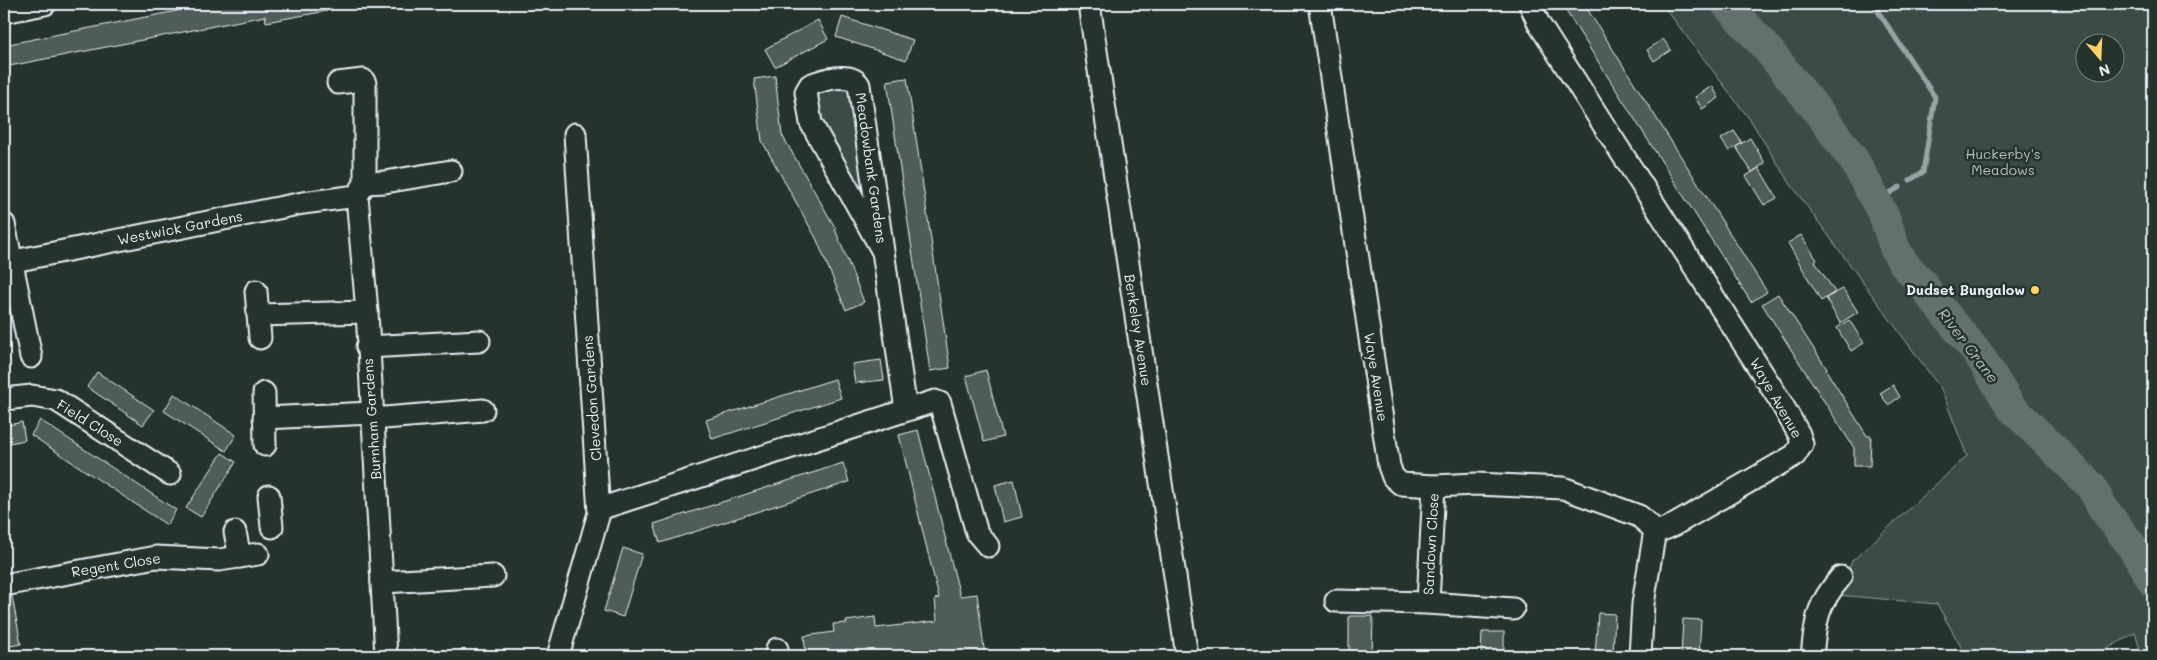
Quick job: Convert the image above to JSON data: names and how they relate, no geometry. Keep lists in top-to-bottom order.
{
  "streets": {
    "street": [
      "Meadowbank Gardens",
      "Westwick Gardens",
      "Berkeley Avenue",
      "Waye Avenue",
      "Clevedon Gardens",
      "Burnham Gardens",
      "Field Close",
      "Sandown Close",
      "Regent Close"
    ]
  },
  "crossings": [
    ["Westwick Gardens", "Burnham Gardens"],
    ["Waye Avenue", "Sandown Close"]
  ],
  "water": ["River Crane"],
  "parks": ["Huckerby's Meadows"],
  "places": ["Dudset Bungalow"],
  "north": "bottom"
}
